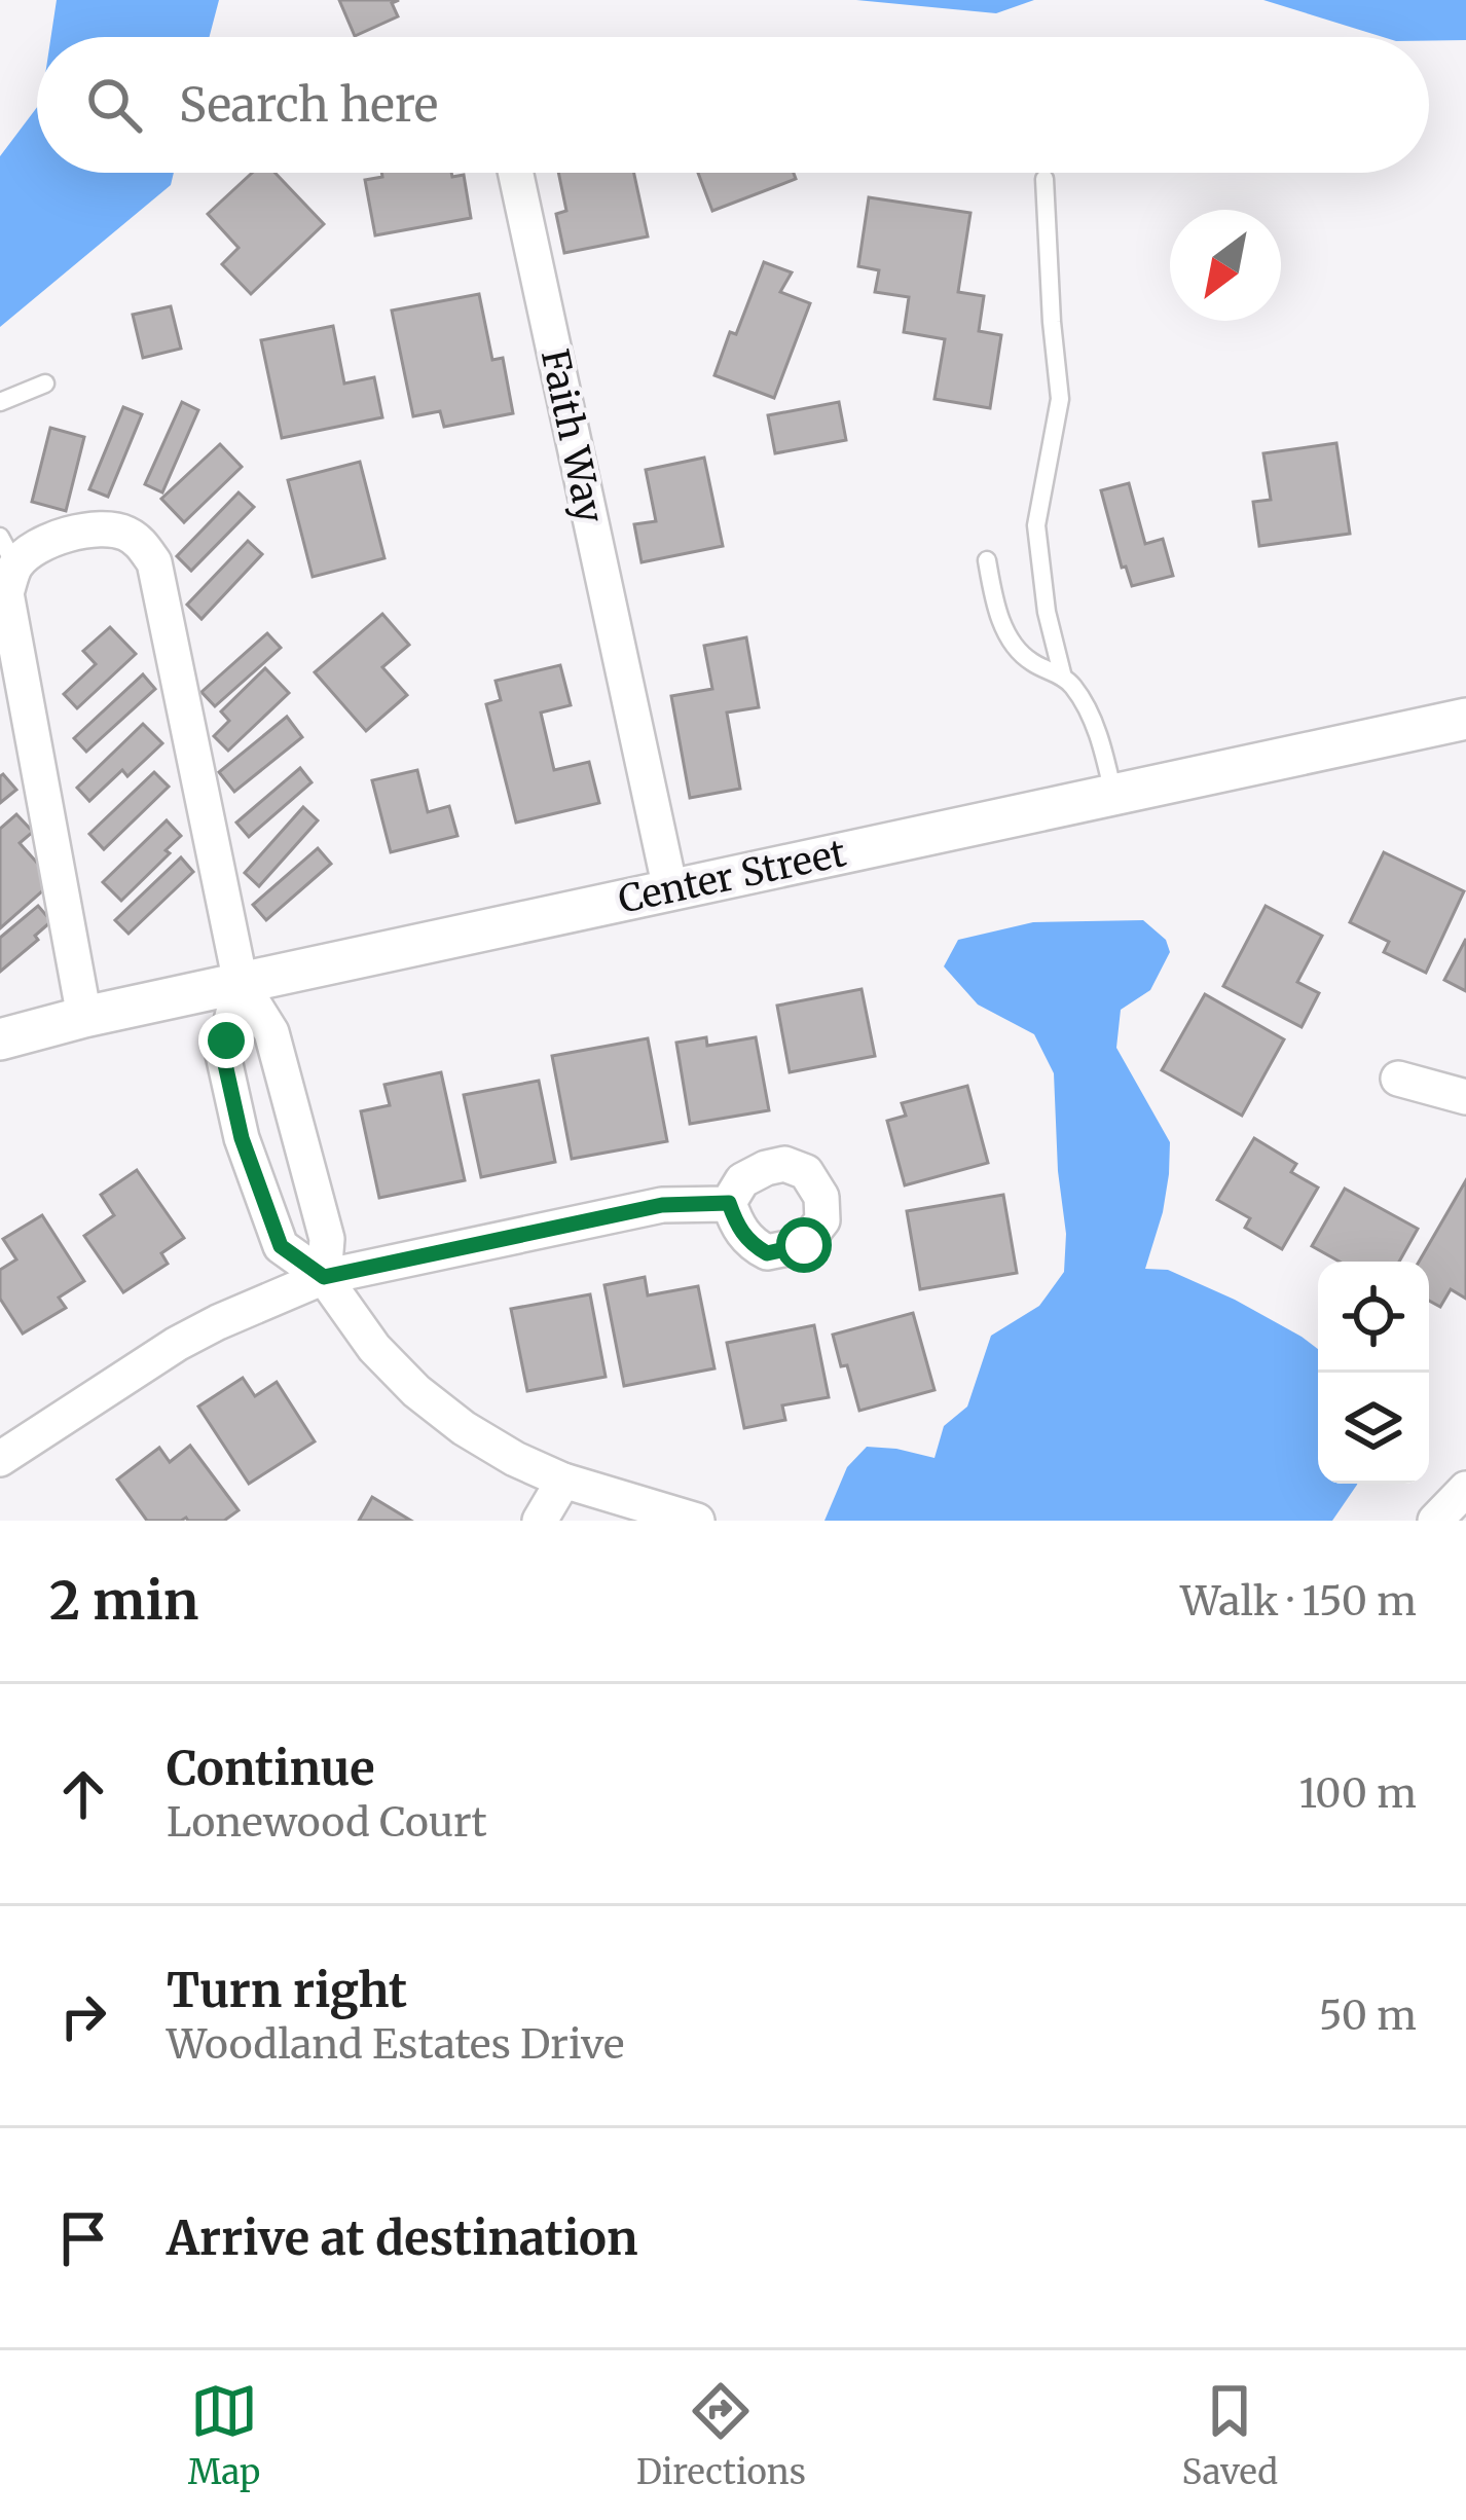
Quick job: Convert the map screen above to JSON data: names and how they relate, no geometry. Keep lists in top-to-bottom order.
{
  "streets": {
    "street": ["Faith Way", "Center Street"]
  },
  "crossings": [
    ["Faith Way", "Center Street"]
  ],
  "north": "bottom left",
  "page": {
    "search": "Search here",
    "heading": ["2 min", "Walk · 150 m"],
    "list": [
      ["Continue", "Lonewood Court", "100 m"],
      ["Turn right", "Woodland Estates Drive", "50 m"],
      "Arrive at destination"
    ],
    "nav": ["Map", "Directions", "Saved"]
  }
}
